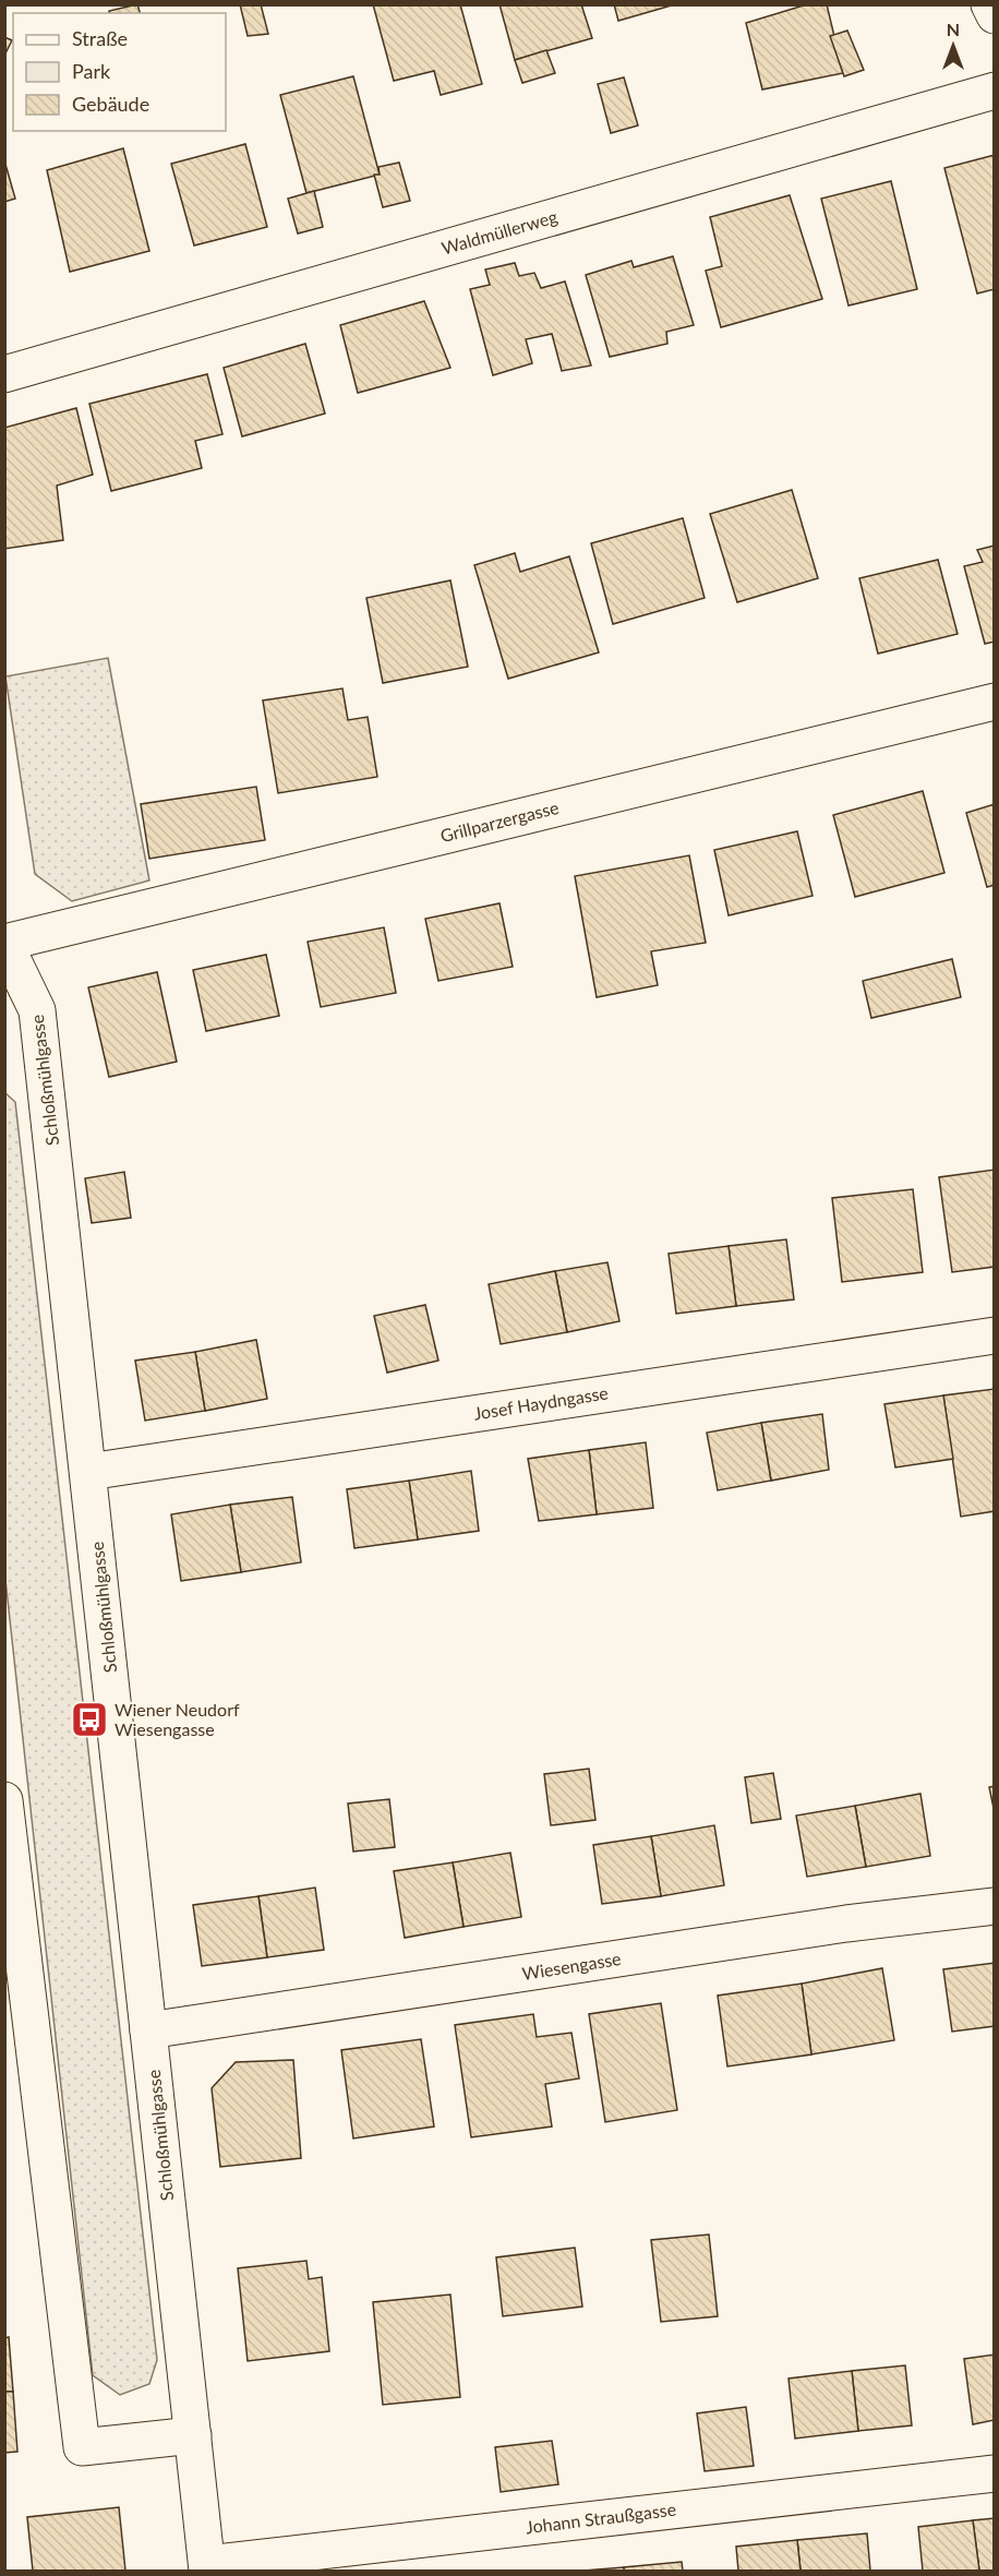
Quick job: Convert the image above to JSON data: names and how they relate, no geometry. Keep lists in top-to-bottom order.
{
  "streets": {
    "street": [
      "Waldmüllerweg",
      "Grillparzergasse",
      "Schloßmühlgasse",
      "Josef Haydngasse",
      "Wiesengasse",
      "Johann Straußgasse"
    ]
  },
  "crossings": [
    ["Grillparzergasse", "Schloßmühlgasse"],
    ["Schloßmühlgasse", "Josef Haydngasse"],
    ["Schloßmühlgasse", "Wiesengasse"],
    ["Schloßmühlgasse", "Johann Straußgasse"]
  ],
  "places": {
    "bus stop": ["Wiener Neudorf Wiesengasse"]
  },
  "legend": ["Straße", "Park", "Gebäude"],
  "north": "top"
}
